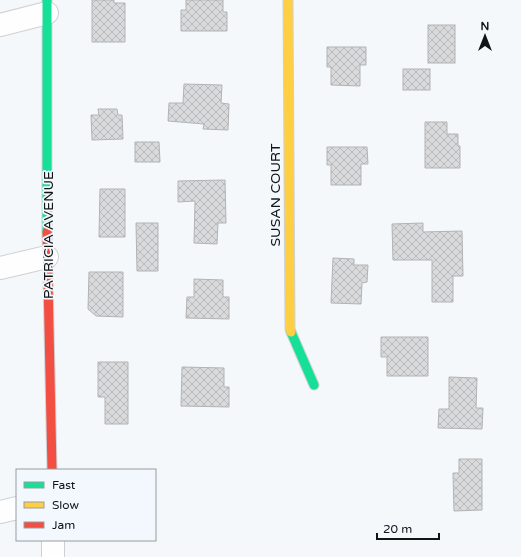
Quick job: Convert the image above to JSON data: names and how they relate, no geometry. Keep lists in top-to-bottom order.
{
  "streets": {
    "street": ["SUSAN COURT", "PATRICIA AVENUE"]
  },
  "legend": ["Fast", "Slow", "Jam"],
  "scale_bar": "20 m",
  "north": "top"
}
